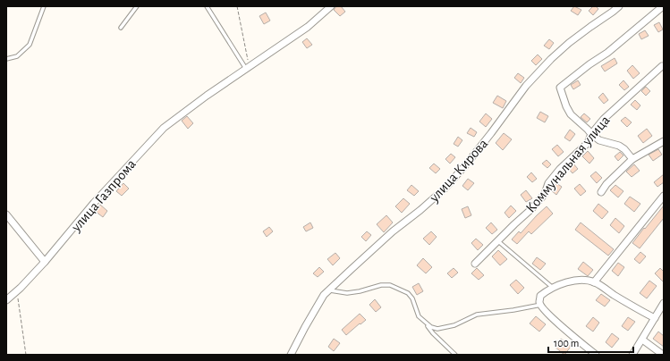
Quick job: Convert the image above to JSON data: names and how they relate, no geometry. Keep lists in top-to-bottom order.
{
  "streets": {
    "street": ["Коммунальная улица", "улица Кирова", "улица Газпрома"]
  },
  "scale_bar": "100 m"
}
